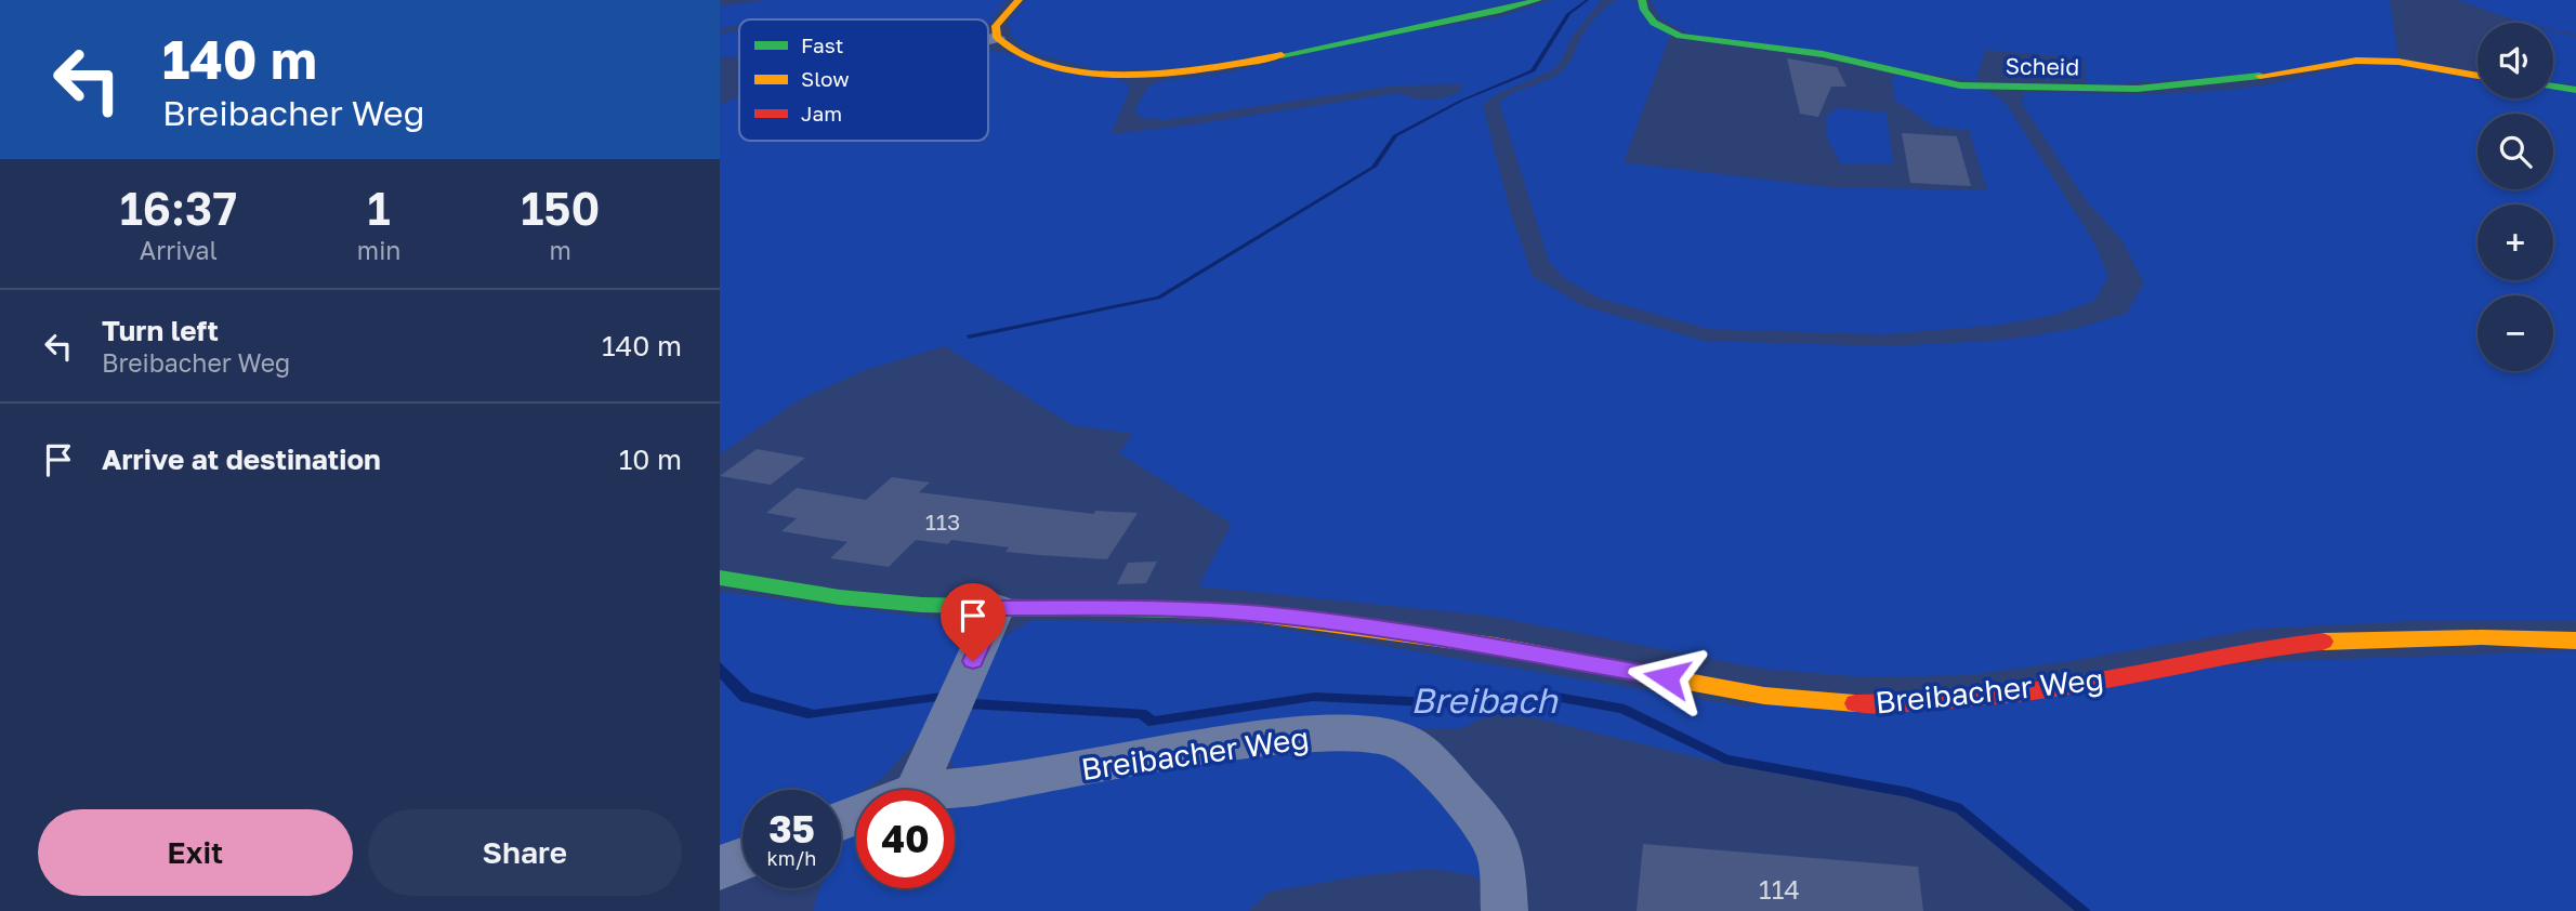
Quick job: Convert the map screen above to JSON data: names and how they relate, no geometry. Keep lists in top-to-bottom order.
{
  "streets": {
    "street": ["Scheid", "Breibacher Weg"]
  },
  "water": ["Breibach"],
  "house_numbers": ["113", "114"],
  "legend": ["Fast", "Slow", "Jam"],
  "page": {
    "turn": ["140 m", "Breibacher Weg"],
    "map_buttons": ["+", "−"],
    "eta": [
      "16:37",
      "Arrival",
      "1",
      "min",
      "150",
      "m"
    ],
    "list": [
      {
        "name": "Turn left",
        "note": "Breibacher Weg",
        "value": "140 m"
      },
      {
        "name": "Arrive at destination",
        "value": "10 m"
      }
    ],
    "speed": "35 km/h",
    "limit": "40",
    "buttons": ["Exit", "Share"]
  }
}
